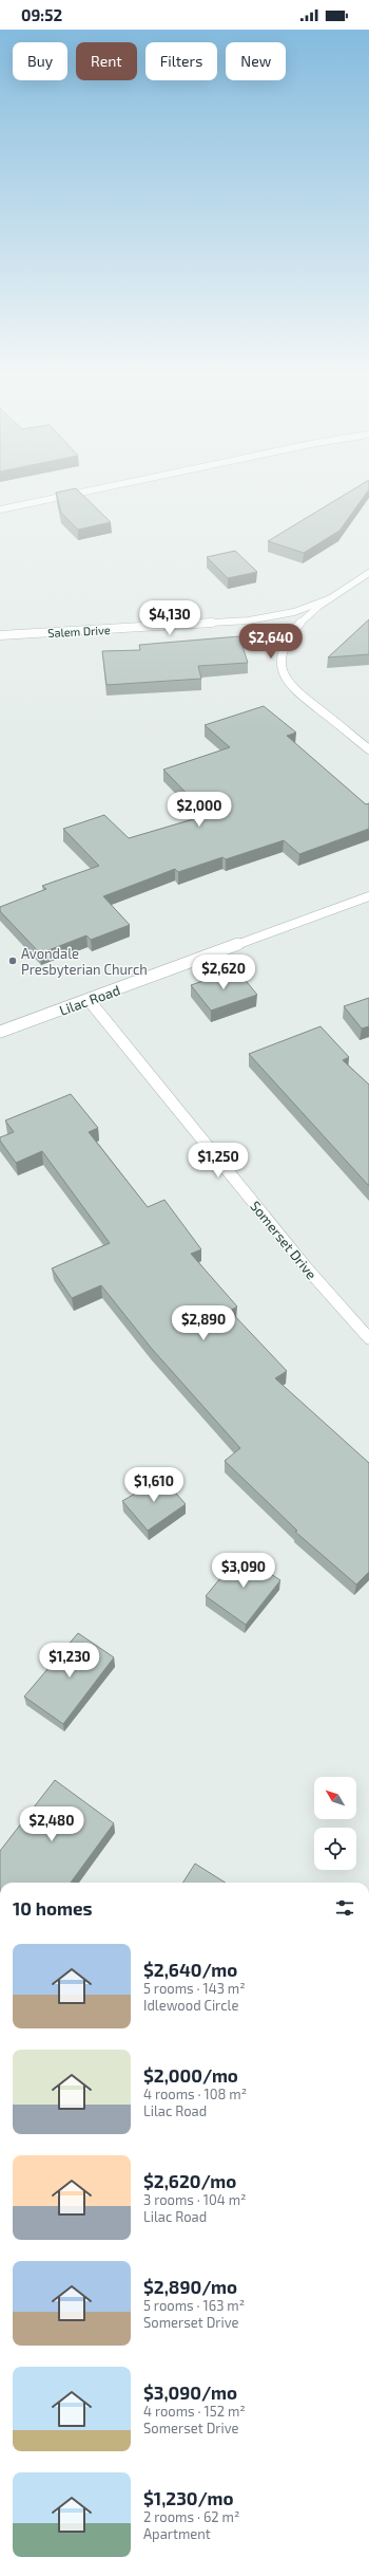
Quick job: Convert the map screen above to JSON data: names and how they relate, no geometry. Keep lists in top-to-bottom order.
{
  "streets": {
    "street": ["Salem Drive", "Lilac Road", "Somerset Drive"]
  },
  "crossings": [
    ["Lilac Road", "Somerset Drive"]
  ],
  "places": ["Avondale Presbyterian Church"],
  "north": "top left",
  "page": {
    "status": "09:52",
    "chip": [
      "Buy",
      "Rent",
      "Filters",
      "New"
    ],
    "price": [
      "$4,130",
      "$2,640",
      "$2,000",
      "$2,620",
      "$1,250",
      "$2,890",
      "$1,610",
      "$3,090",
      "$1,230",
      "$2,480"
    ],
    "heading": "10 homes",
    "list": [
      {
        "name": "$2,640/mo",
        "note": "5 rooms · 143 m² · Idlewood Circle"
      },
      {
        "name": "$2,000/mo",
        "note": "4 rooms · 108 m² · Lilac Road"
      },
      {
        "name": "$2,620/mo",
        "note": "3 rooms · 104 m² · Lilac Road"
      },
      {
        "name": "$2,890/mo",
        "note": "5 rooms · 163 m² · Somerset Drive"
      },
      {
        "name": "$3,090/mo",
        "note": "4 rooms · 152 m² · Somerset Drive"
      },
      {
        "name": "$1,230/mo",
        "note": "2 rooms · 62 m² · Apartment"
      }
    ]
  }
}
